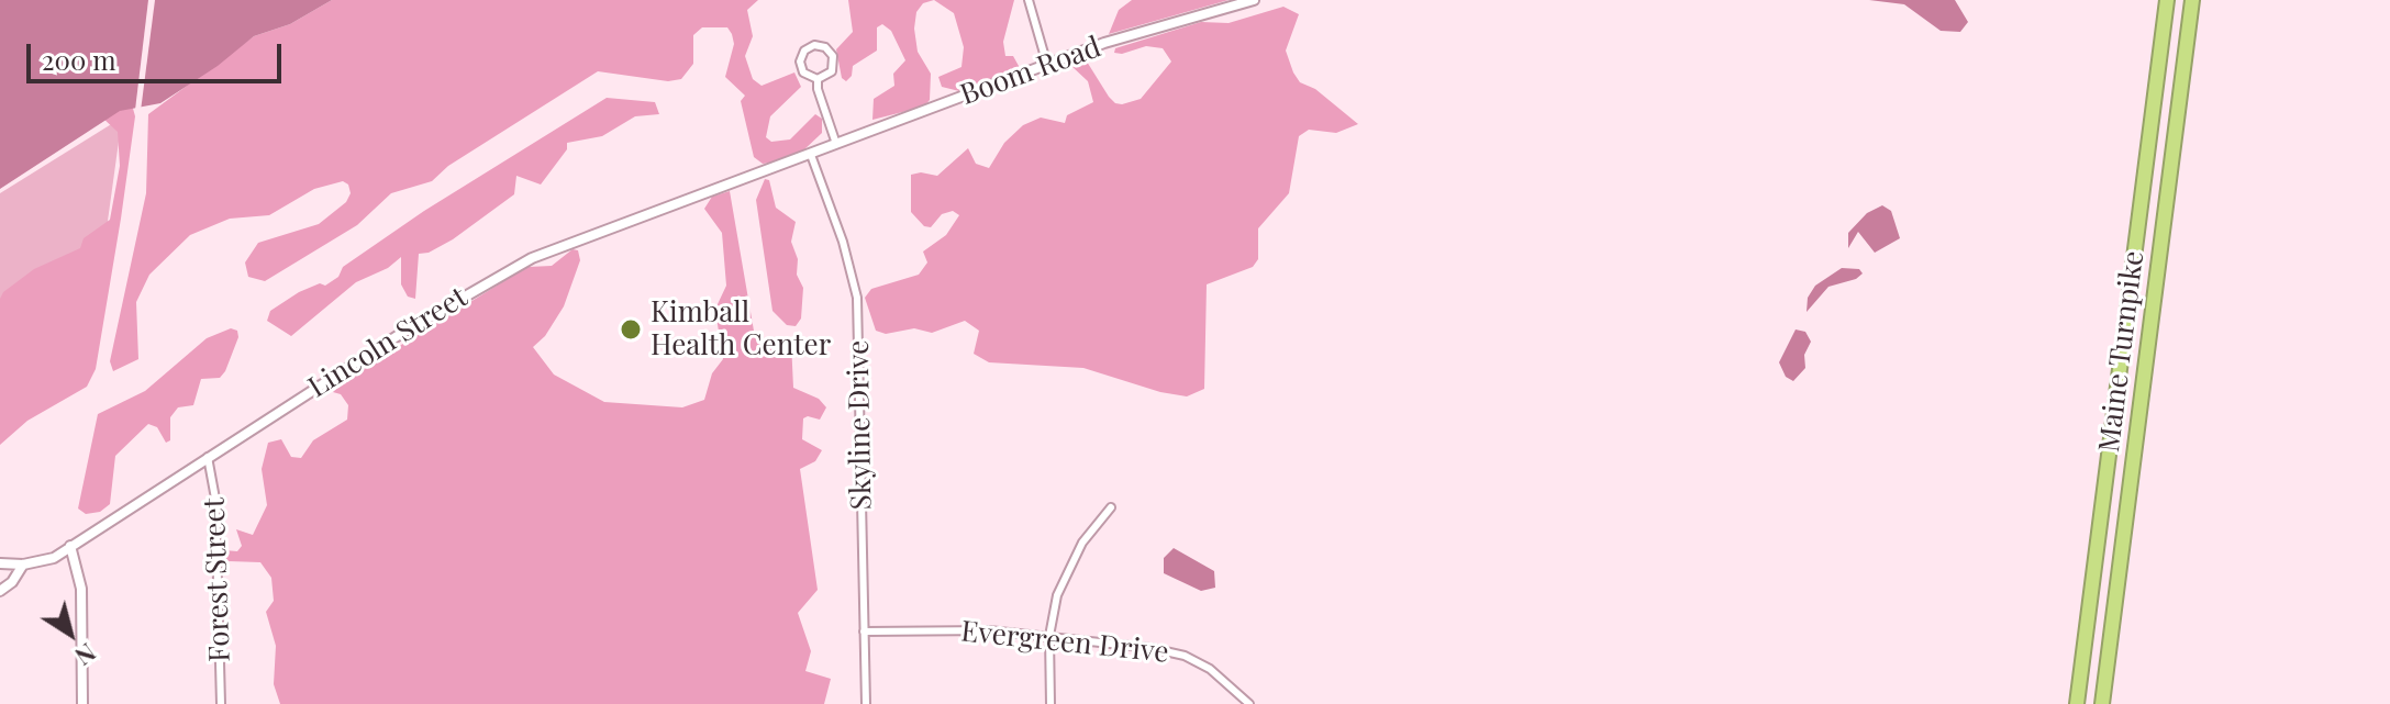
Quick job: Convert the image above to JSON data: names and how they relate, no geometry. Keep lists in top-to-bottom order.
{
  "streets": {
    "highway": ["Maine Turnpike"],
    "street": [
      "Boom Road",
      "Lincoln Street",
      "Skyline Drive",
      "Forest Street",
      "Evergreen Drive"
    ]
  },
  "crossings": [
    ["Boom Road", "Lincoln Street"],
    ["Boom Road", "Skyline Drive"],
    ["Lincoln Street", "Skyline Drive"],
    ["Lincoln Street", "Forest Street"],
    ["Skyline Drive", "Evergreen Drive"]
  ],
  "places": ["Kimball Health Center"],
  "scale_bar": "200 m",
  "north": "bottom right"
}
